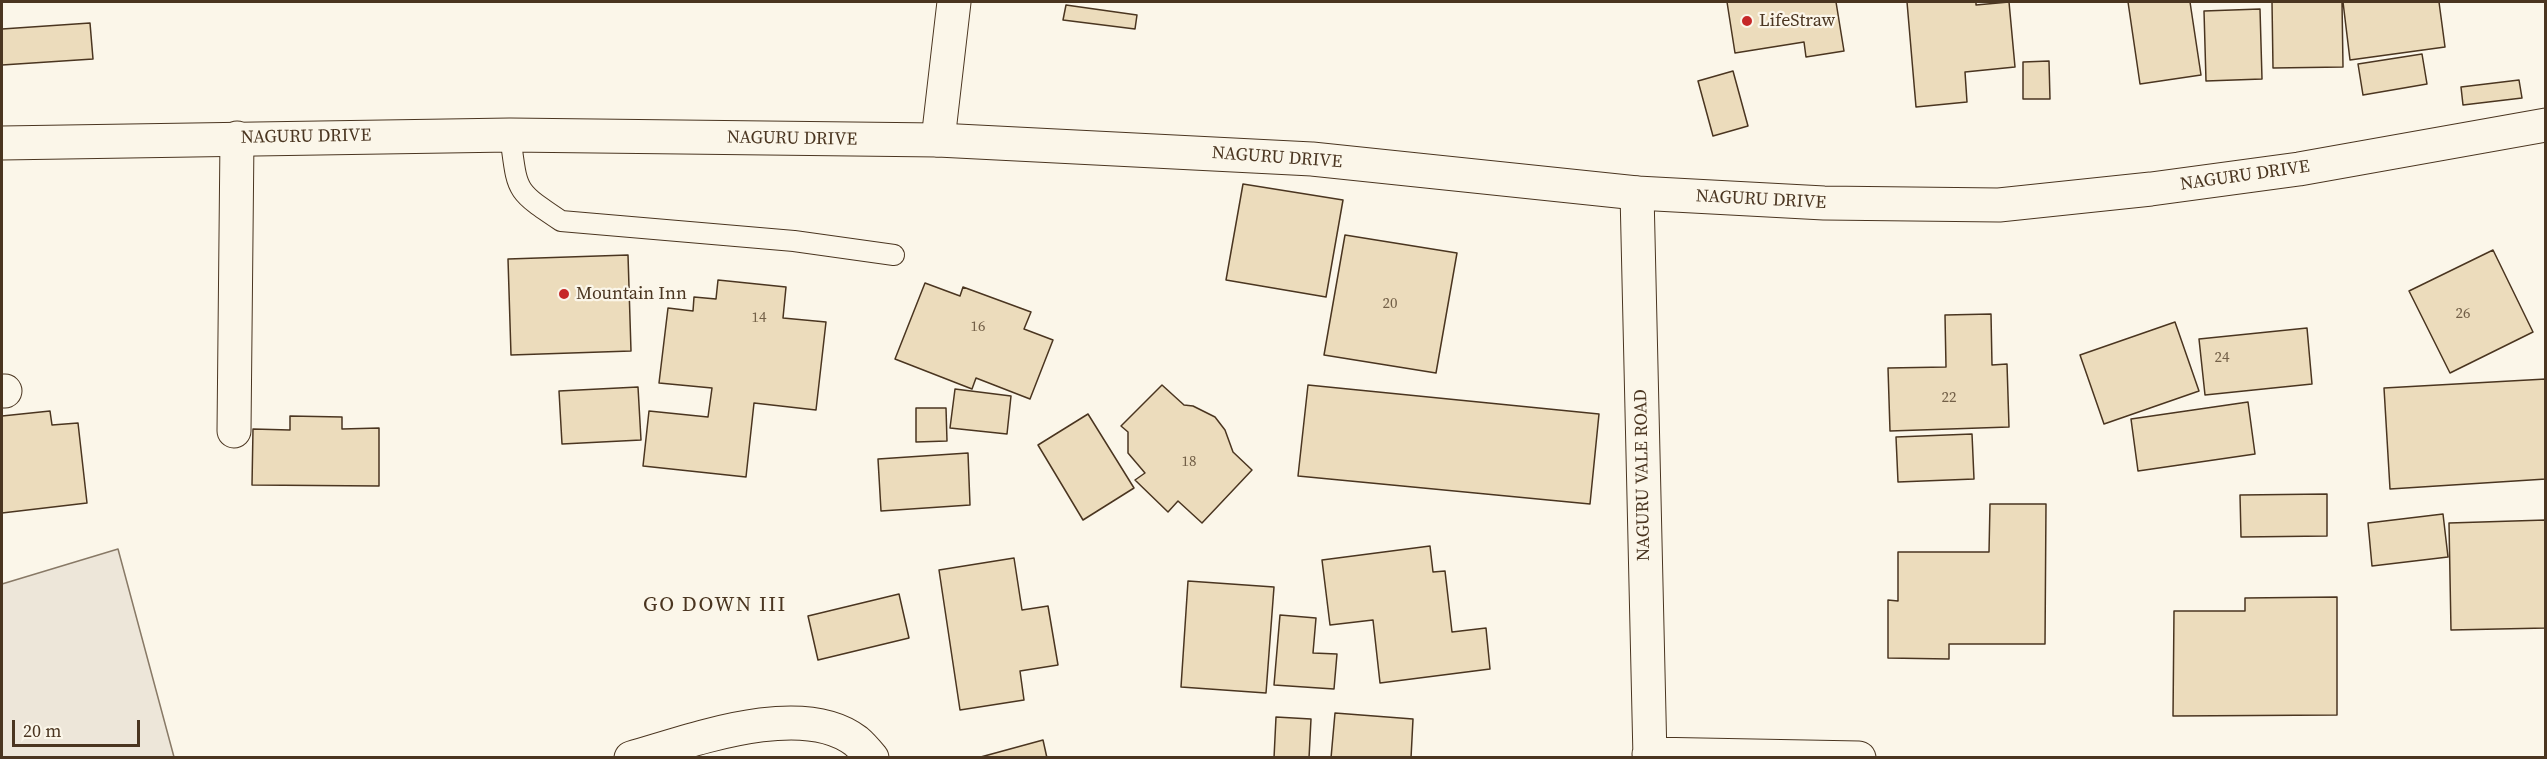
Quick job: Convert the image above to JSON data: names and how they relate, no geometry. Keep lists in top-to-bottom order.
{
  "streets": {
    "street": ["NAGURU DRIVE", "NAGURU VALE ROAD"]
  },
  "crossings": [
    ["NAGURU DRIVE", "NAGURU VALE ROAD"]
  ],
  "districts": ["GO DOWN III"],
  "places": ["LifeStraw", "Mountain Inn"],
  "house_numbers": [
    "20",
    "26",
    "14",
    "16",
    "24",
    "22",
    "18"
  ],
  "scale_bar": "20 m"
}
